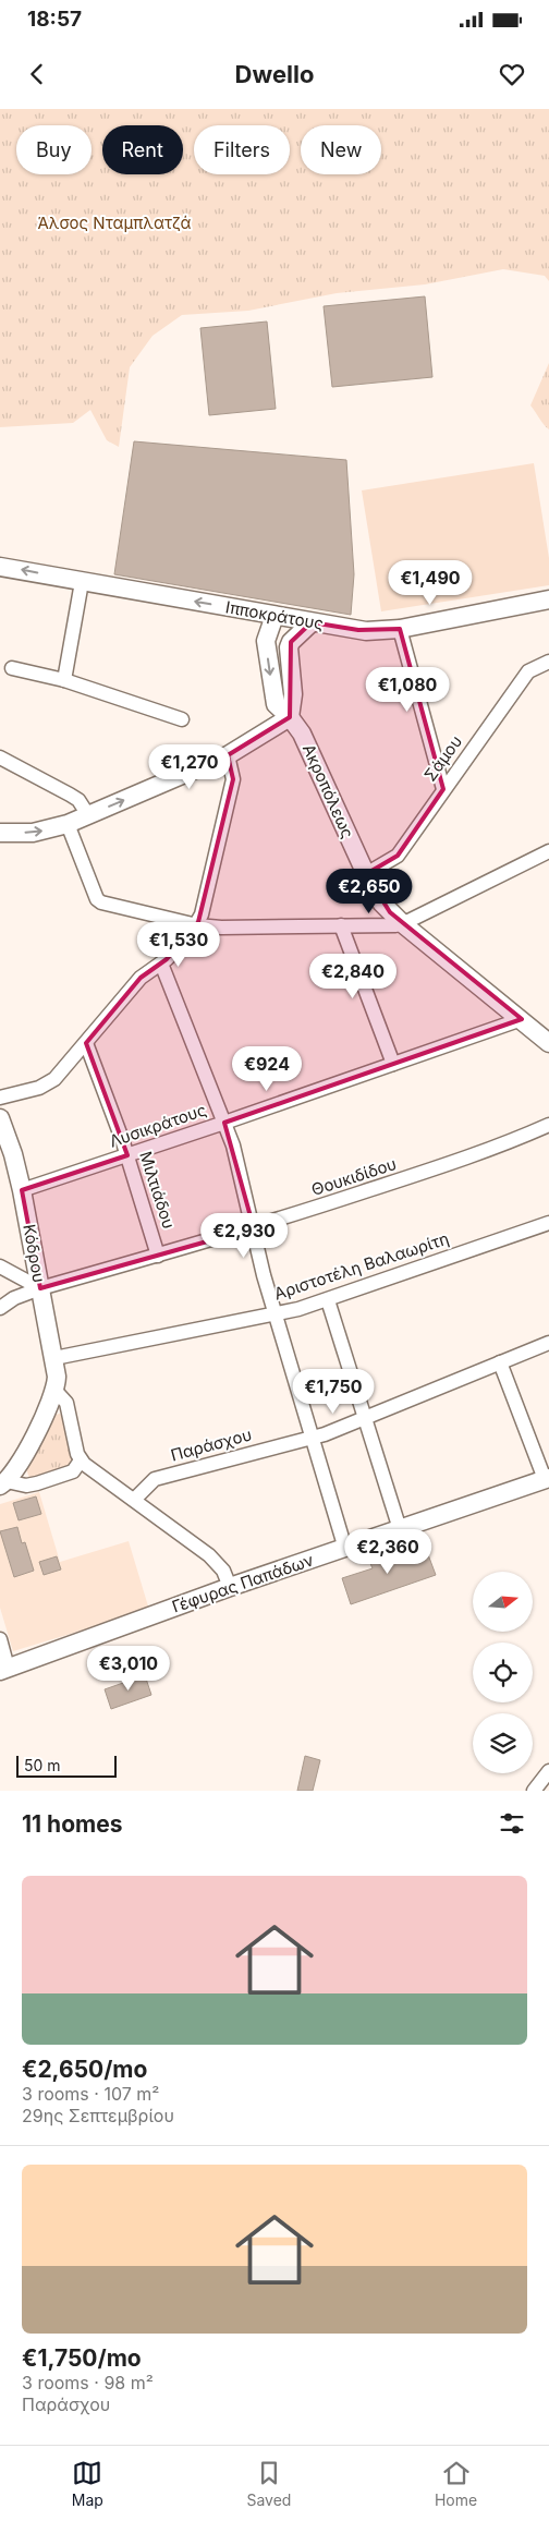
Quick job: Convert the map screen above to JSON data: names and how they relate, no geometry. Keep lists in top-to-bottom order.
{
  "streets": {
    "street": [
      "Ιπποκράτους",
      "Σάμου",
      "Ακροπόλεως",
      "Λυσικράτους",
      "Θουκιδίδου",
      "Μιλτιάδου",
      "Κόδρου",
      "Αριστοτέλη Βαλαωρίτη",
      "Παράσχου",
      "Γέφυρας Παπάδων"
    ]
  },
  "crossings": [
    ["Ιπποκράτους", "Ακροπόλεως"],
    ["Σάμου", "Ακροπόλεως"],
    ["Ακροπόλεως", "Λυσικράτους"],
    ["Λυσικράτους", "Μιλτιάδου"],
    ["Λυσικράτους", "Κόδρου"],
    ["Θουκιδίδου", "Μιλτιάδου"],
    ["Θουκιδίδου", "Κόδρου"],
    ["Κόδρου", "Αριστοτέλη Βαλαωρίτη"]
  ],
  "parks": ["Άλσος Νταμπλατζά"],
  "scale_bar": "50 m",
  "north": "right",
  "page": {
    "status": "18:57",
    "header": "Dwello",
    "chip": [
      "Buy",
      "Rent",
      "Filters",
      "New"
    ],
    "price": [
      "€1,490",
      "€1,080",
      "€1,270",
      "€2,650",
      "€1,530",
      "€2,840",
      "€924",
      "€2,930",
      "€1,750",
      "€2,360",
      "€3,010"
    ],
    "scale": "50 m",
    "heading": "11 homes",
    "list": [
      {
        "name": "€2,650/mo",
        "note": "3 rooms · 107 m² · 29ης Σεπτεμβρίου"
      },
      {
        "name": "€1,750/mo",
        "note": "3 rooms · 98 m² · Παράσχου"
      }
    ],
    "tabs": ["Map", "Saved", "Home"]
  }
}
